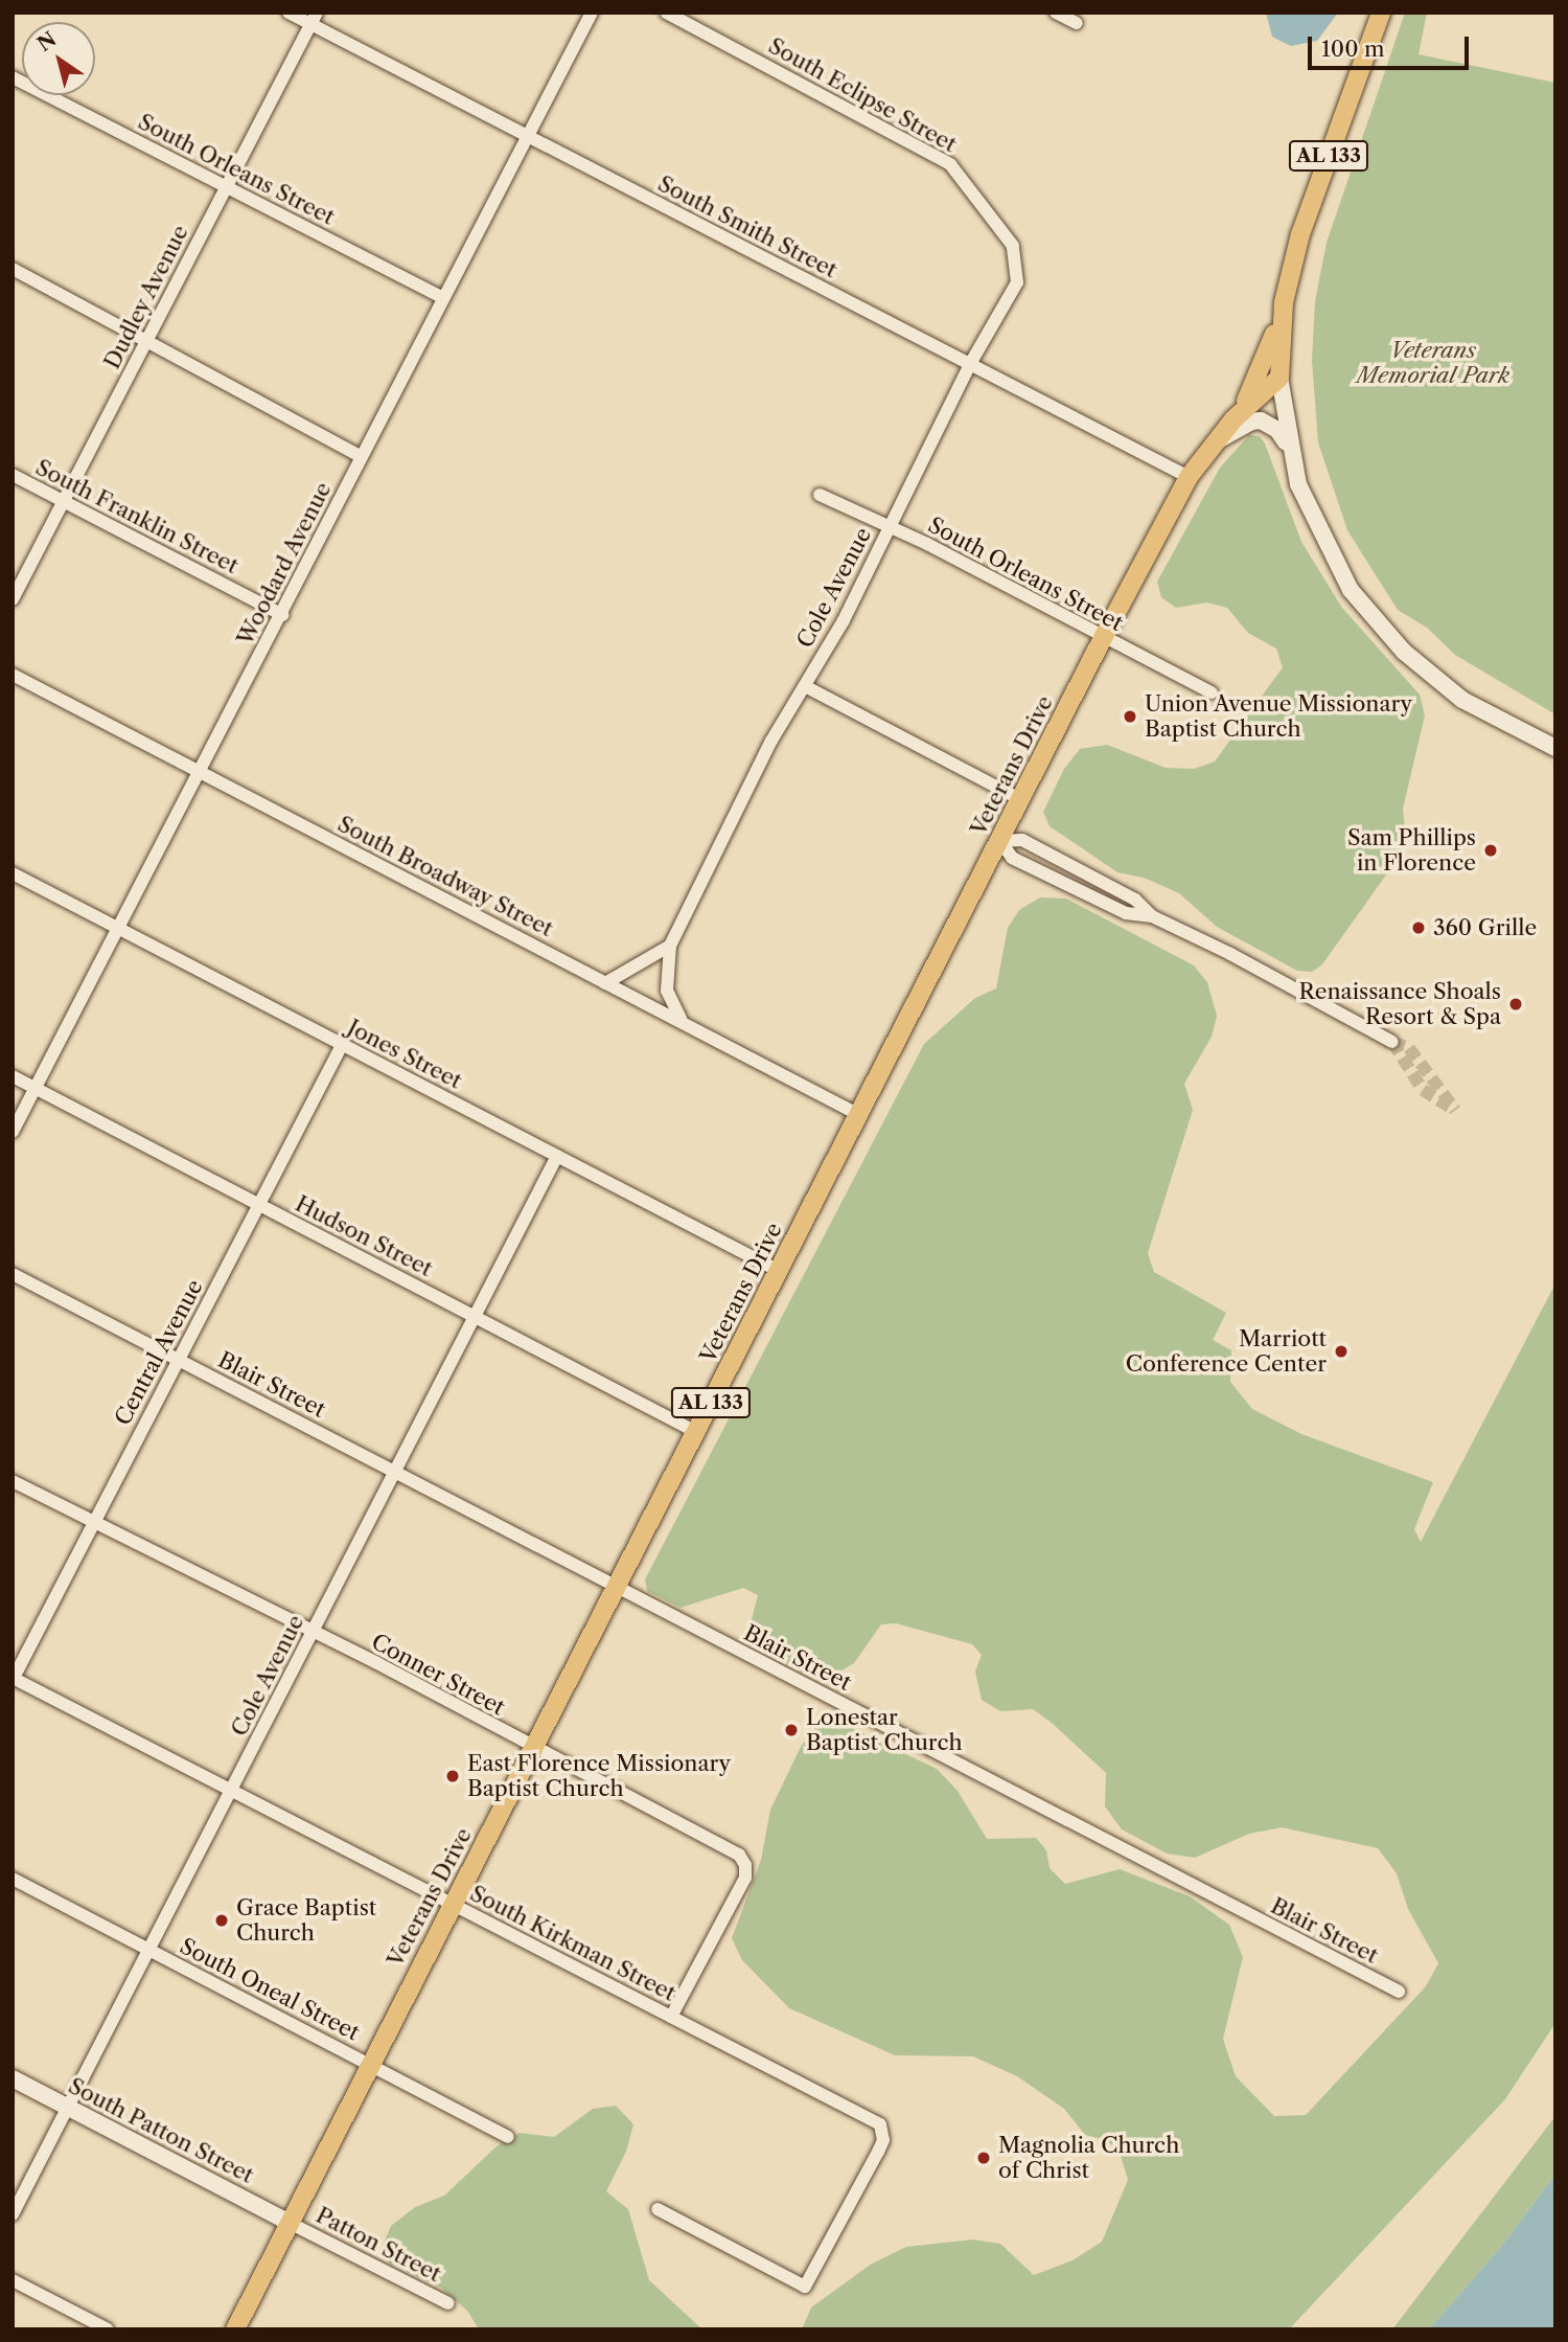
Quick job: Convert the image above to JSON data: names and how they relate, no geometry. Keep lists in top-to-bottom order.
{
  "streets": {
    "main road": ["AL 133", "Veterans Drive", "South Patton Street"],
    "street": [
      "South Eclipse Street",
      "South Orleans Street",
      "South Smith Street",
      "Dudley Avenue",
      "South Franklin Street",
      "Woodard Avenue",
      "Cole Avenue",
      "South Broadway Street",
      "Jones Street",
      "Hudson Street",
      "Central Avenue",
      "Blair Street",
      "Conner Street",
      "South Kirkman Street",
      "South Oneal Street",
      "Patton Street"
    ]
  },
  "crossings": [
    ["South Eclipse Street", "Cole Avenue"],
    ["AL 133", "Veterans Drive"],
    ["South Orleans Street", "Dudley Avenue"],
    ["South Orleans Street", "Woodard Avenue"],
    ["South Orleans Street", "Cole Avenue"],
    ["South Orleans Street", "Veterans Drive"],
    ["South Smith Street", "Dudley Avenue"],
    ["South Smith Street", "Woodard Avenue"],
    ["South Smith Street", "Cole Avenue"],
    ["South Smith Street", "Veterans Drive"],
    ["Dudley Avenue", "South Franklin Street"],
    ["South Franklin Street", "Woodard Avenue"],
    ["Woodard Avenue", "South Broadway Street"],
    ["Woodard Avenue", "Jones Street"],
    ["Woodard Avenue", "Hudson Street"],
    ["Cole Avenue", "South Broadway Street"],
    ["Cole Avenue", "Jones Street"],
    ["Cole Avenue", "Hudson Street"],
    ["Cole Avenue", "Blair Street"],
    ["Cole Avenue", "Conner Street"],
    ["Cole Avenue", "South Kirkman Street"],
    ["Cole Avenue", "South Oneal Street"],
    ["Cole Avenue", "South Patton Street"],
    ["Veterans Drive", "South Broadway Street"],
    ["Veterans Drive", "Jones Street"],
    ["Veterans Drive", "Hudson Street"],
    ["Veterans Drive", "Blair Street"],
    ["Veterans Drive", "Conner Street"],
    ["Veterans Drive", "South Kirkman Street"],
    ["Veterans Drive", "South Oneal Street"],
    ["Veterans Drive", "South Patton Street"],
    ["Veterans Drive", "Patton Street"],
    ["Jones Street", "Central Avenue"],
    ["Hudson Street", "Central Avenue"],
    ["Central Avenue", "Blair Street"],
    ["Central Avenue", "Conner Street"],
    ["Central Avenue", "South Kirkman Street"],
    ["Conner Street", "South Kirkman Street"],
    ["South Patton Street", "Patton Street"]
  ],
  "parks": ["Veterans Memorial Park"],
  "places": [
    "Union Avenue Missionary Baptist Church",
    "Sam Phillips in Florence",
    "360 Grille",
    "Renaissance Shoals Resort & Spa",
    "Marriott Conference Center",
    "Lonestar Baptist Church",
    "East Florence Missionary Baptist Church",
    "Grace Baptist Church",
    "Magnolia Church of Christ"
  ],
  "scale_bar": "100 m",
  "north": "top left"
}
